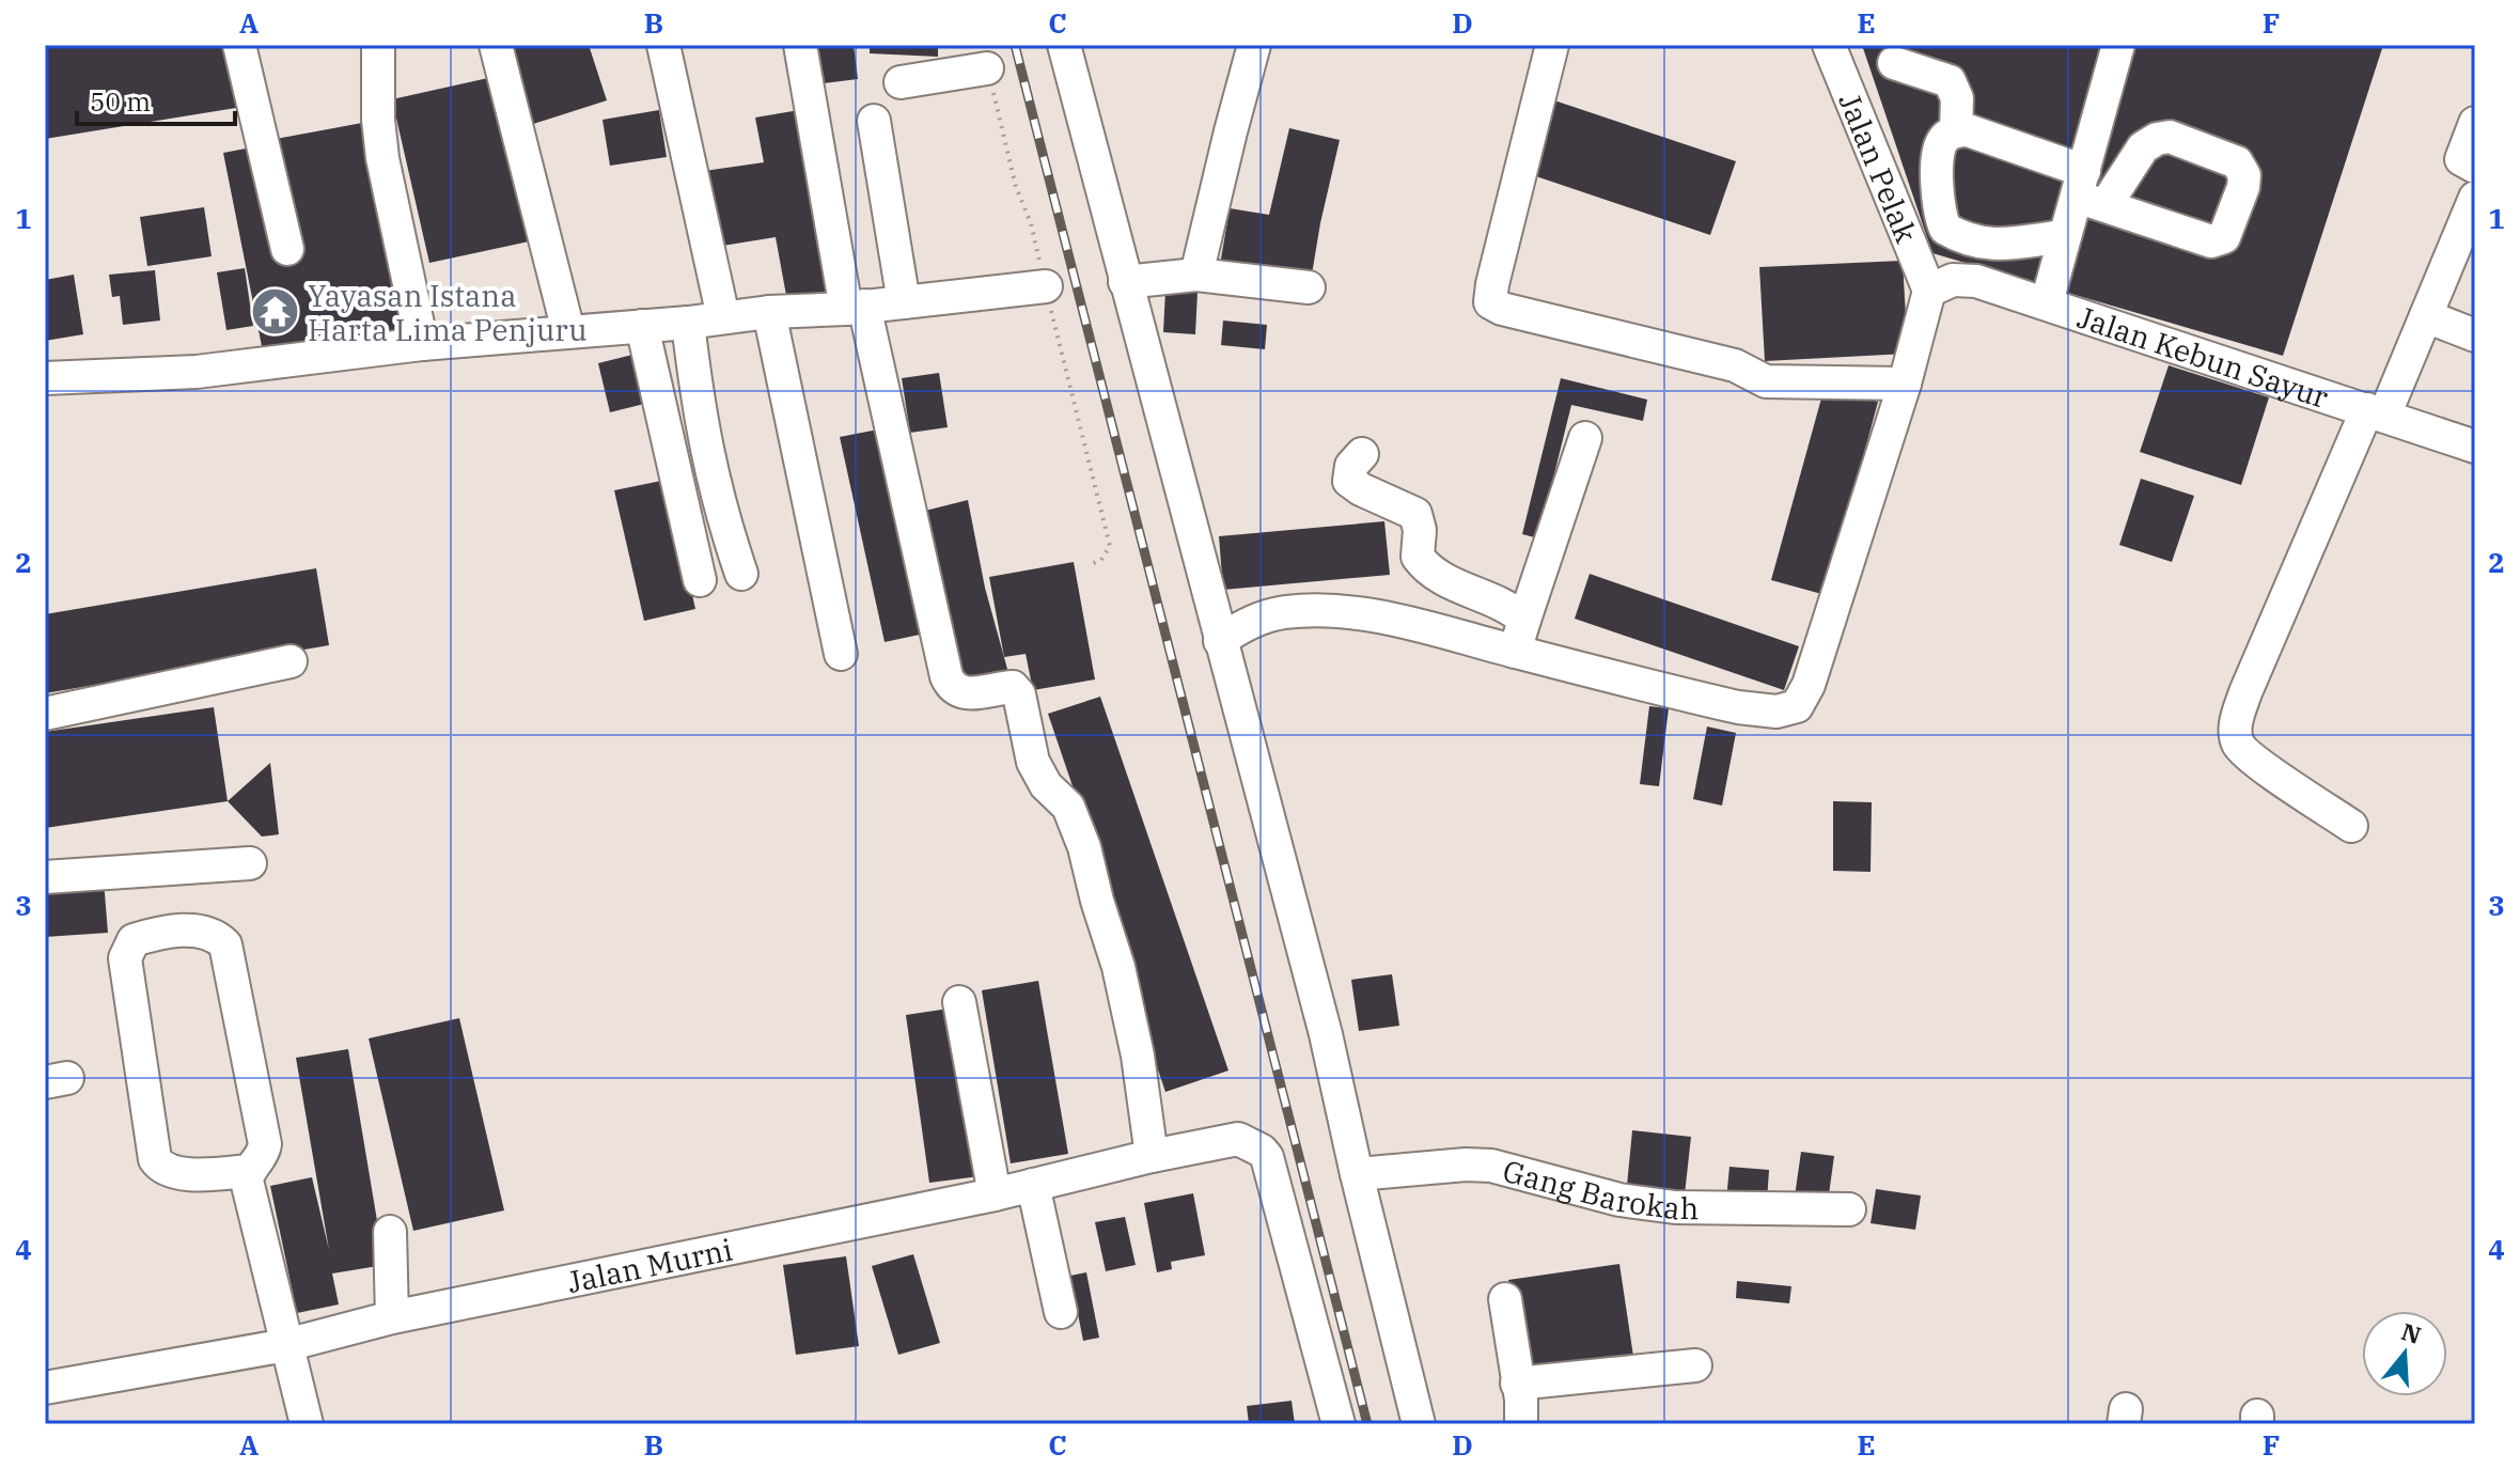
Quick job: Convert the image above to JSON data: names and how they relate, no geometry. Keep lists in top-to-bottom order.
{
  "streets": {
    "street": [
      "Jalan Pelak",
      "Jalan Kebun Sayur",
      "Gang Barokah",
      "Jalan Murni"
    ]
  },
  "crossings": [
    ["Jalan Pelak", "Jalan Kebun Sayur"]
  ],
  "places": {
    "temple": ["Yayasan Istana Harta Lima Penjuru"]
  },
  "scale_bar": "50 m",
  "north": "top",
  "grid": {
    "columns": [
      "A",
      "B",
      "C",
      "D",
      "E",
      "F"
    ],
    "rows": [
      "1",
      "2",
      "3",
      "4"
    ]
  }
}
